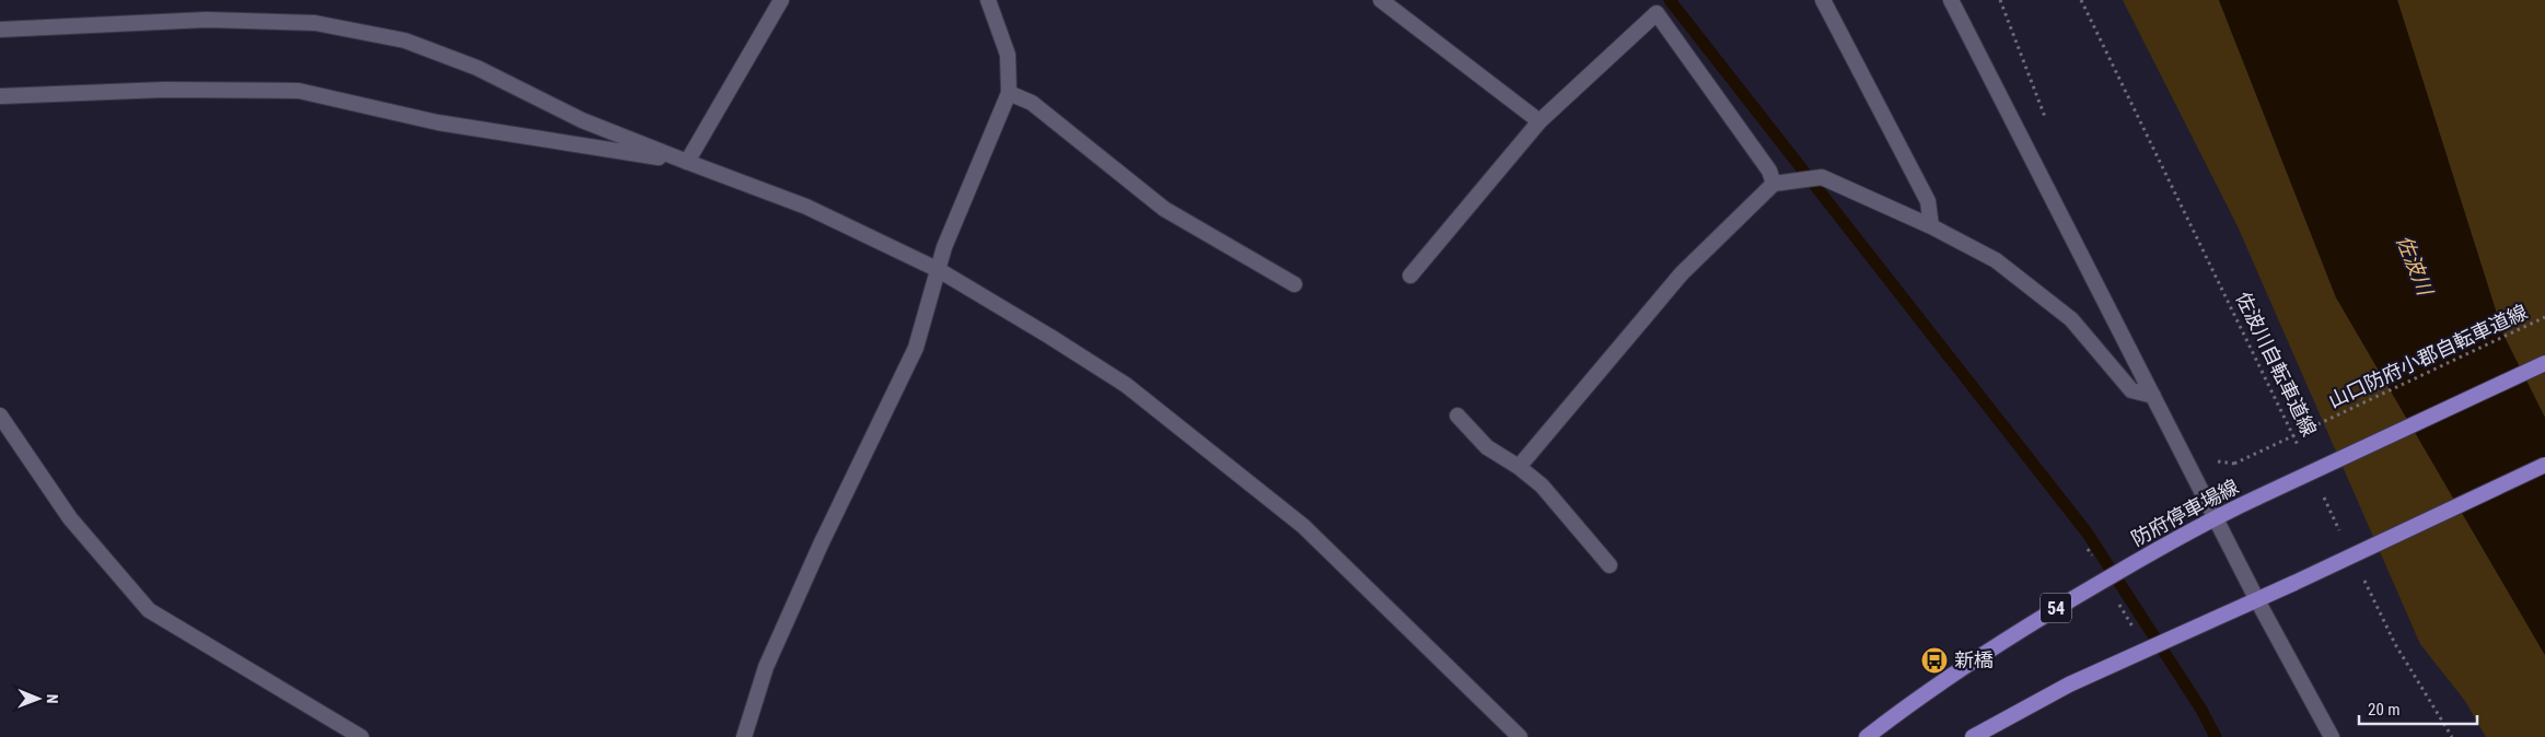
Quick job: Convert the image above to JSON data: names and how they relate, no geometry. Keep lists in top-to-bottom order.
{
  "streets": {
    "main road": ["防府停車場線", "54"],
    "path": ["山口防府小郡自転車道線", "佐波川自転車道線"]
  },
  "water": ["佐波川"],
  "places": {
    "bus stop": ["新橋"]
  },
  "scale_bar": "20 m",
  "north": "right"
}
